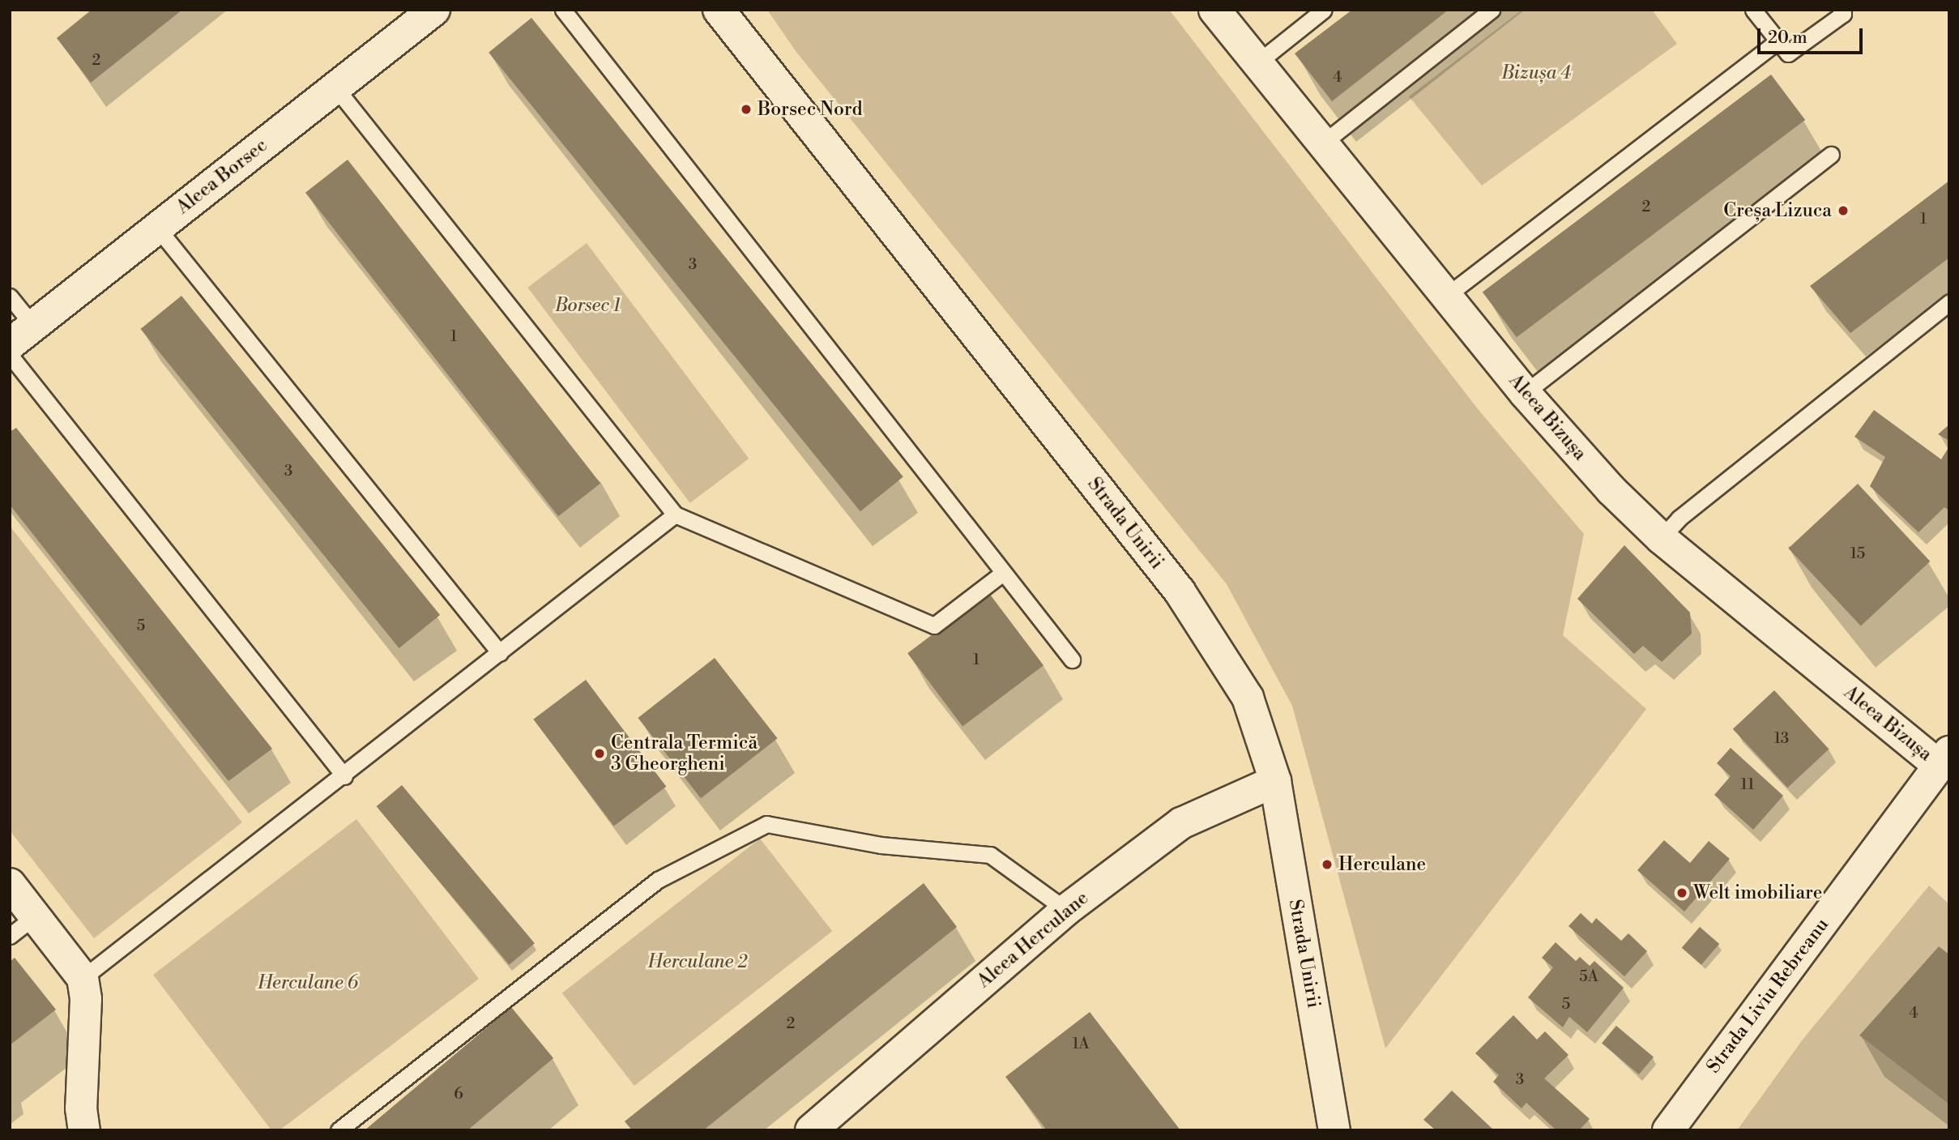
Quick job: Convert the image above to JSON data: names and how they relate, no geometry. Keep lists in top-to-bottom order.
{
  "streets": {
    "street": [
      "Aleea Borsec",
      "Aleea Bizușa",
      "Strada Unirii",
      "Aleea Herculane",
      "Strada Liviu Rebreanu"
    ]
  },
  "crossings": [
    ["Aleea Bizușa", "Strada Liviu Rebreanu"],
    ["Strada Unirii", "Aleea Herculane"]
  ],
  "parks": [
    "Bizușa 4",
    "Borsec 1",
    "Herculane 2",
    "Herculane 6"
  ],
  "places": [
    "Borsec Nord",
    "Creșa Lizuca",
    "Centrala Termică 3 Gheorgheni",
    "Herculane",
    "Welt imobiliare"
  ],
  "house_numbers": [
    "2",
    "4",
    "2",
    "1",
    "3",
    "1",
    "3",
    "15",
    "5",
    "1",
    "13",
    "11",
    "5A",
    "5",
    "4",
    "2",
    "1A",
    "3",
    "6"
  ],
  "scale_bar": "20 m"
}
